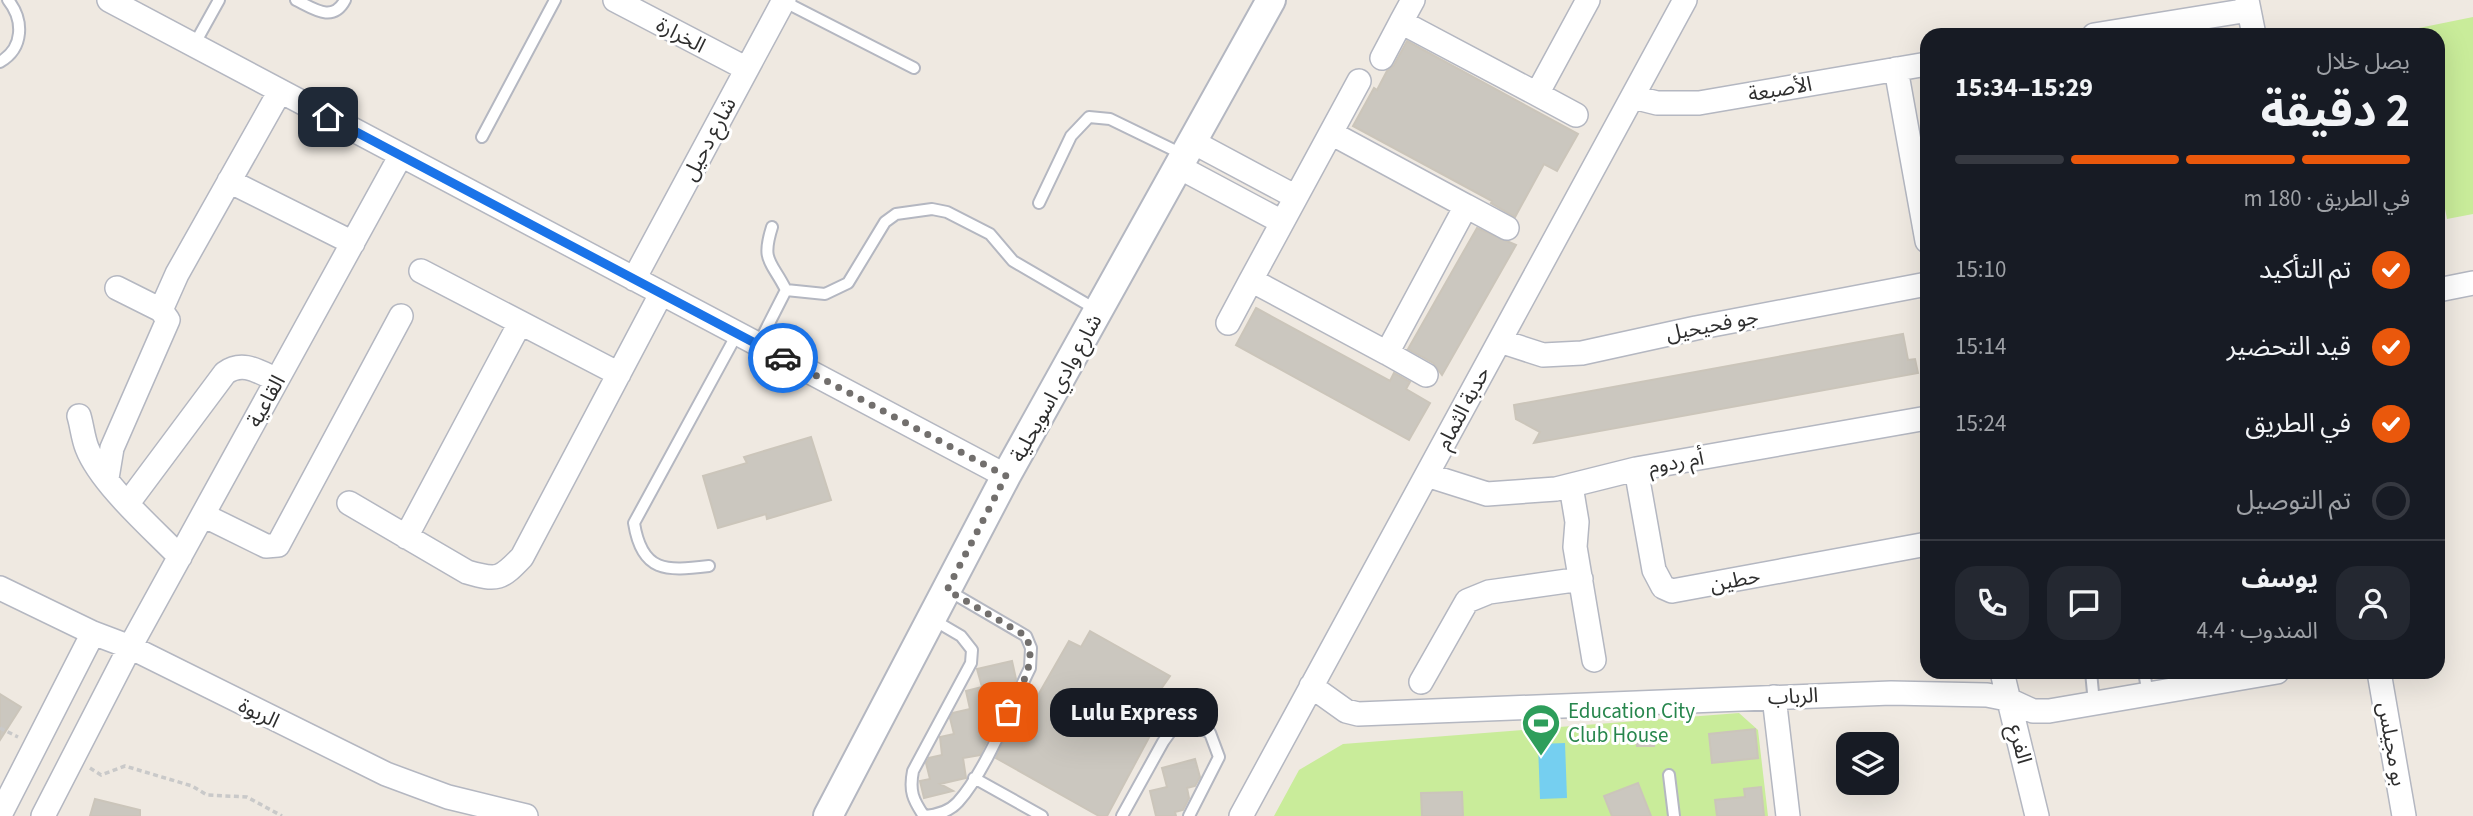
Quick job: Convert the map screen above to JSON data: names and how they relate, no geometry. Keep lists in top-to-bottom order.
{
  "streets": {
    "street": [
      "الخرارة",
      "الأصبعة",
      "شارع دحيل",
      "جو فحيحيل",
      "شارع وادي اسويحلية",
      "القاعية",
      "حدبة الثمام",
      "أم ردوم",
      "حطين",
      "الرباب",
      "الربوة",
      "الفرع",
      "بو مجيلس"
    ]
  },
  "crossings": [
    ["الخرارة", "شارع دحيل"],
    ["الأصبعة", "حدبة الثمام"],
    ["جو فحيحيل", "حدبة الثمام"],
    ["القاعية", "الربوة"],
    ["حدبة الثمام", "أم ردوم"],
    ["حدبة الثمام", "الرباب"],
    ["أم ردوم", "حطين"],
    ["الرباب", "الفرع"]
  ],
  "places": {
    "other": ["Lulu Express"],
    "sports": ["Education City Club House"]
  },
  "page": {
    "heading": ["2 دقيقة", "يصل خلال", "15:29–15:34"],
    "panel": ["يوسف", "المندوب · 4.4"],
    "bar": "في الطريق · 180 m",
    "list": [
      ["تم التأكيد", "15:10"],
      ["قيد التحضير", "15:14"],
      ["في الطريق", "15:24"],
      "تم التوصيل"
    ],
    "bubble": "Lulu Express"
  }
}
